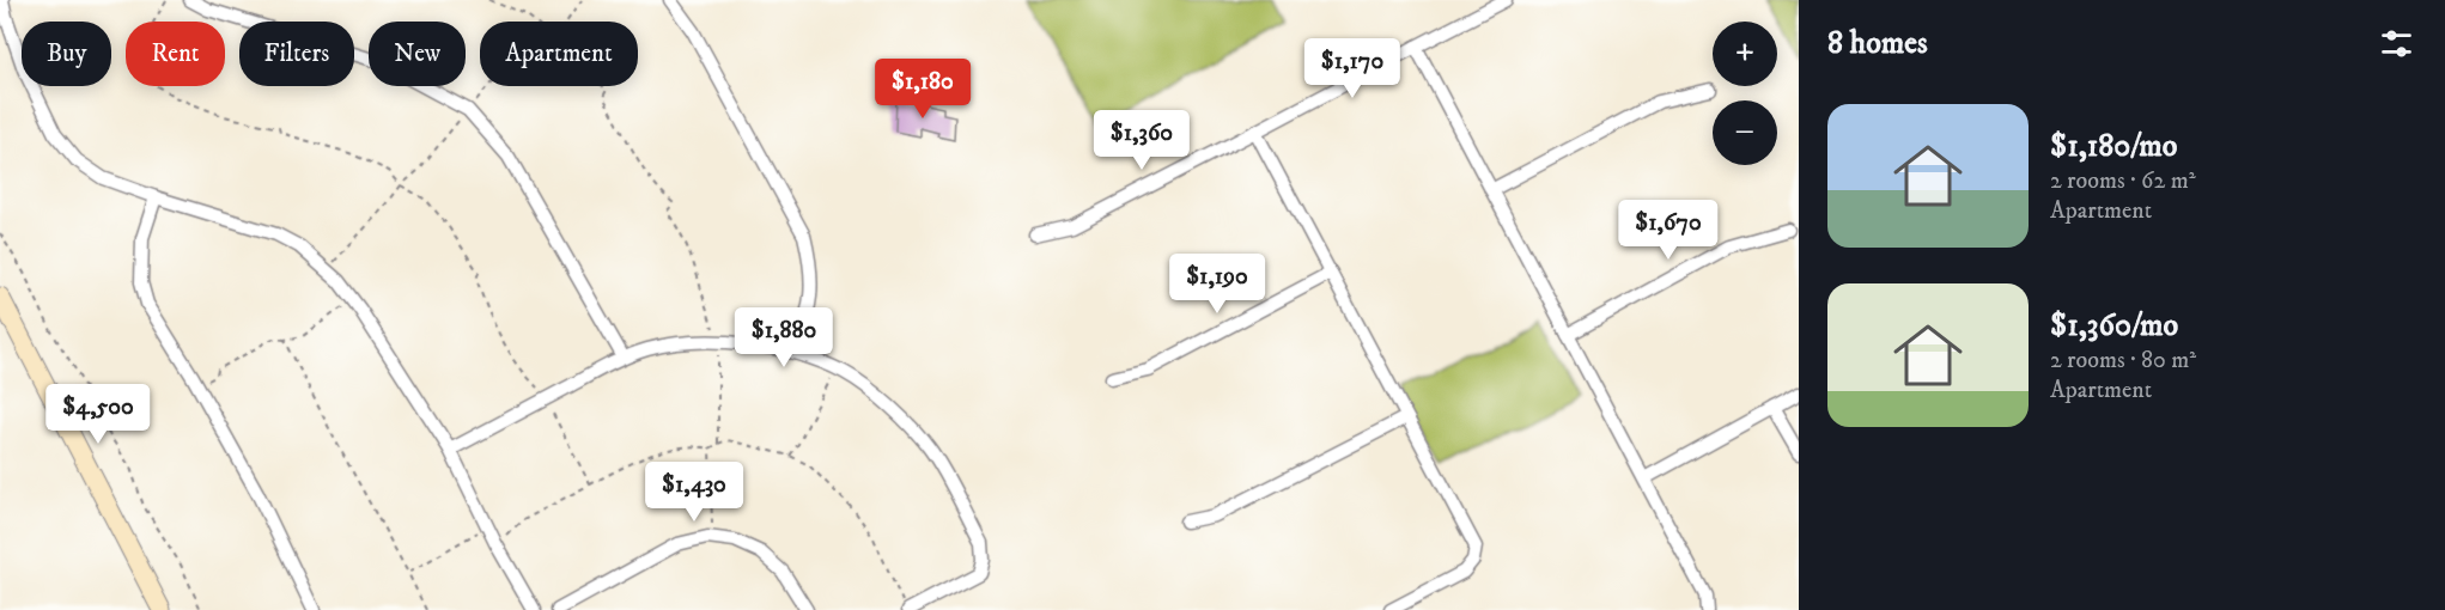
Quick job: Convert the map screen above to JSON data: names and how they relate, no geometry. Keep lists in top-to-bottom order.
{
  "page": {
    "heading": "8 homes",
    "map_buttons": ["+", "−"],
    "chip": [
      "Buy",
      "Rent",
      "Filters",
      "New",
      "Apartment"
    ],
    "price": [
      "$1,170",
      "$1,180",
      "$1,360",
      "$1,670",
      "$1,190",
      "$1,880",
      "$4,500",
      "$1,430"
    ],
    "list": [
      {
        "name": "$1,180/mo",
        "note": "2 rooms · 62 m² · Apartment"
      },
      {
        "name": "$1,360/mo",
        "note": "2 rooms · 80 m² · Apartment"
      }
    ]
  }
}
